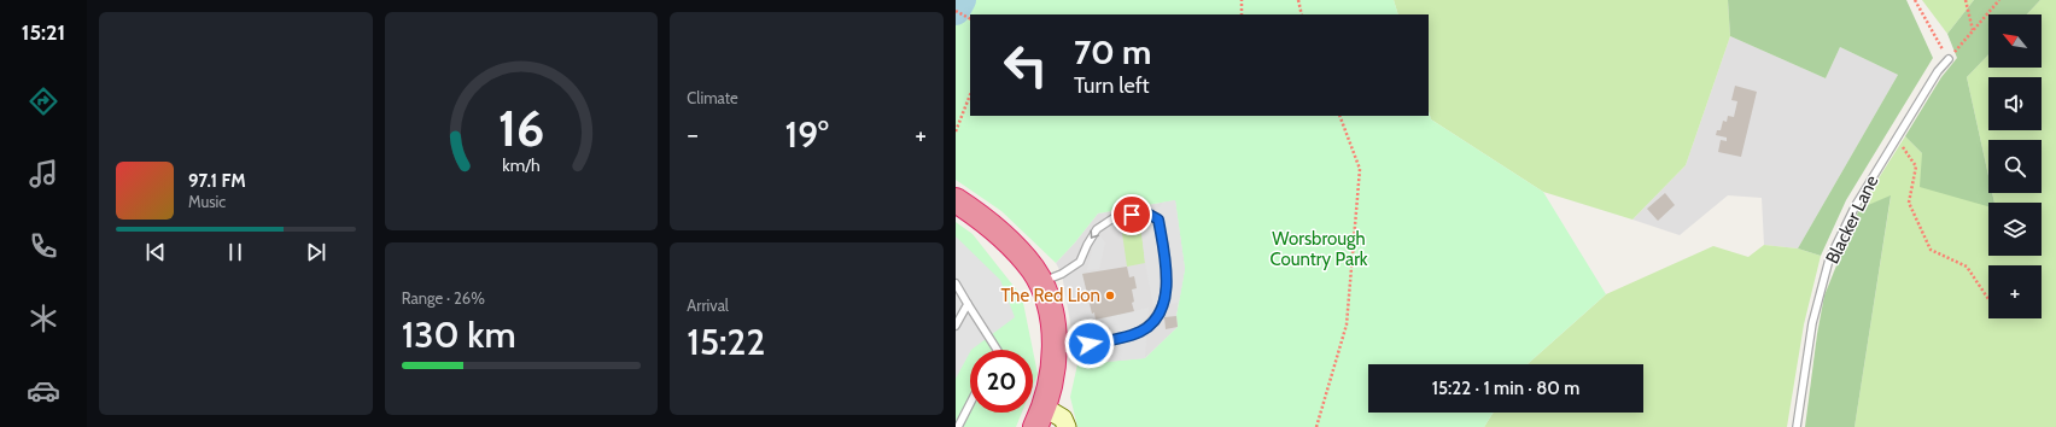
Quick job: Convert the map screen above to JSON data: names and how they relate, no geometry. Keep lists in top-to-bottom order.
{
  "streets": {
    "lane": ["Blacker Lane"]
  },
  "parks": ["Worsbrough Country Park"],
  "places": ["The Red Lion"],
  "north": "top left",
  "page": {
    "tabs": "15:21",
    "tile": [
      "Climate",
      ["Range · 26%", "130 km"],
      ["Arrival", "15:22"]
    ],
    "map_buttons": "+",
    "turn": ["70 m", "Turn left"],
    "heat": ["−", "19°", "+"],
    "song": ["97.1 FM", "Music"],
    "limit": "20",
    "trip": "15:22 · 1 min · 80 m",
    "gauge": ["16", "km/h"]
  }
}
